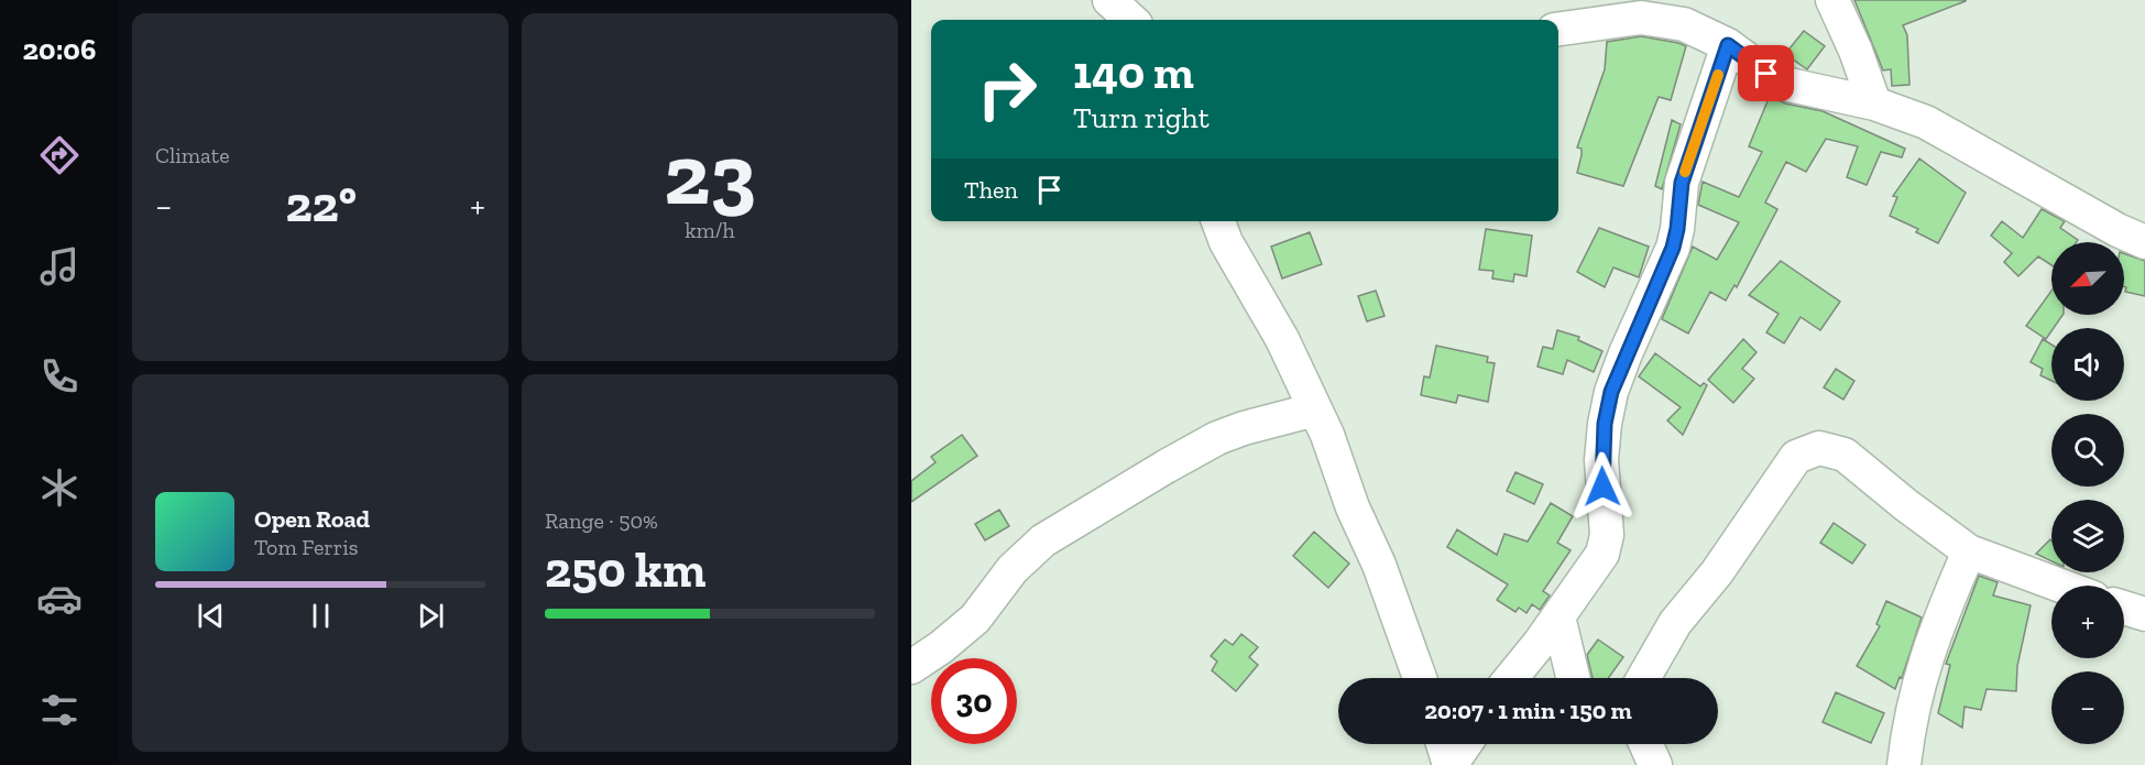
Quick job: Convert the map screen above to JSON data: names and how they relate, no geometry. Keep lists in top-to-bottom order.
{
  "north": "bottom left",
  "page": {
    "tabs": "20:06",
    "tile": [
      "Climate",
      ["23", "km/h"],
      ["Range · 50%", "250 km"]
    ],
    "turn": ["140 m", "Turn right"],
    "then": "Then",
    "heat": ["−", "22°", "+"],
    "map_buttons": ["+", "−"],
    "song": ["Open Road", "Tom Ferris"],
    "limit": "30",
    "trip": "20:07 · 1 min · 150 m"
  }
}
